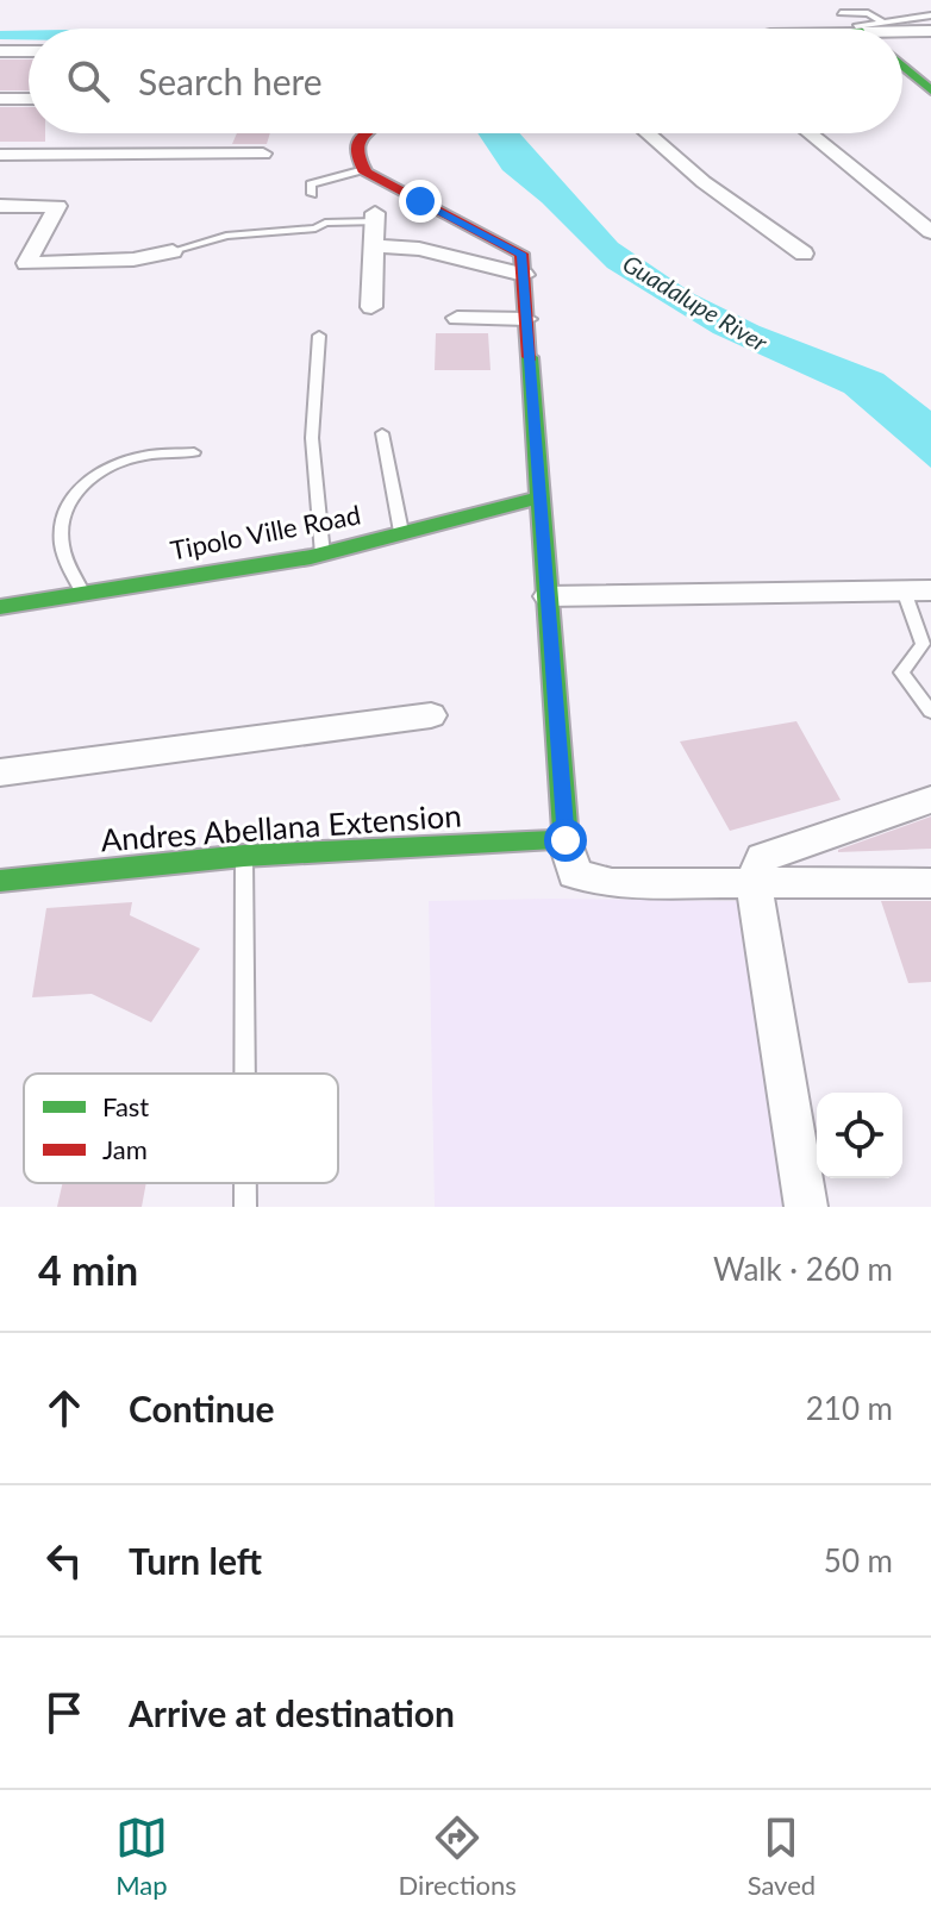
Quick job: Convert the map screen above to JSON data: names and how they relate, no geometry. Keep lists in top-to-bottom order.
{
  "streets": {
    "street": ["Tipolo Ville Road", "Andres Abellana Extension"]
  },
  "water": ["Guadalupe River"],
  "legend": ["Fast", "Jam"],
  "page": {
    "search": "Search here",
    "heading": ["4 min", "Walk · 260 m"],
    "list": [
      ["Continue", "210 m"],
      ["Turn left", "50 m"],
      "Arrive at destination"
    ],
    "nav": ["Map", "Directions", "Saved"]
  }
}
